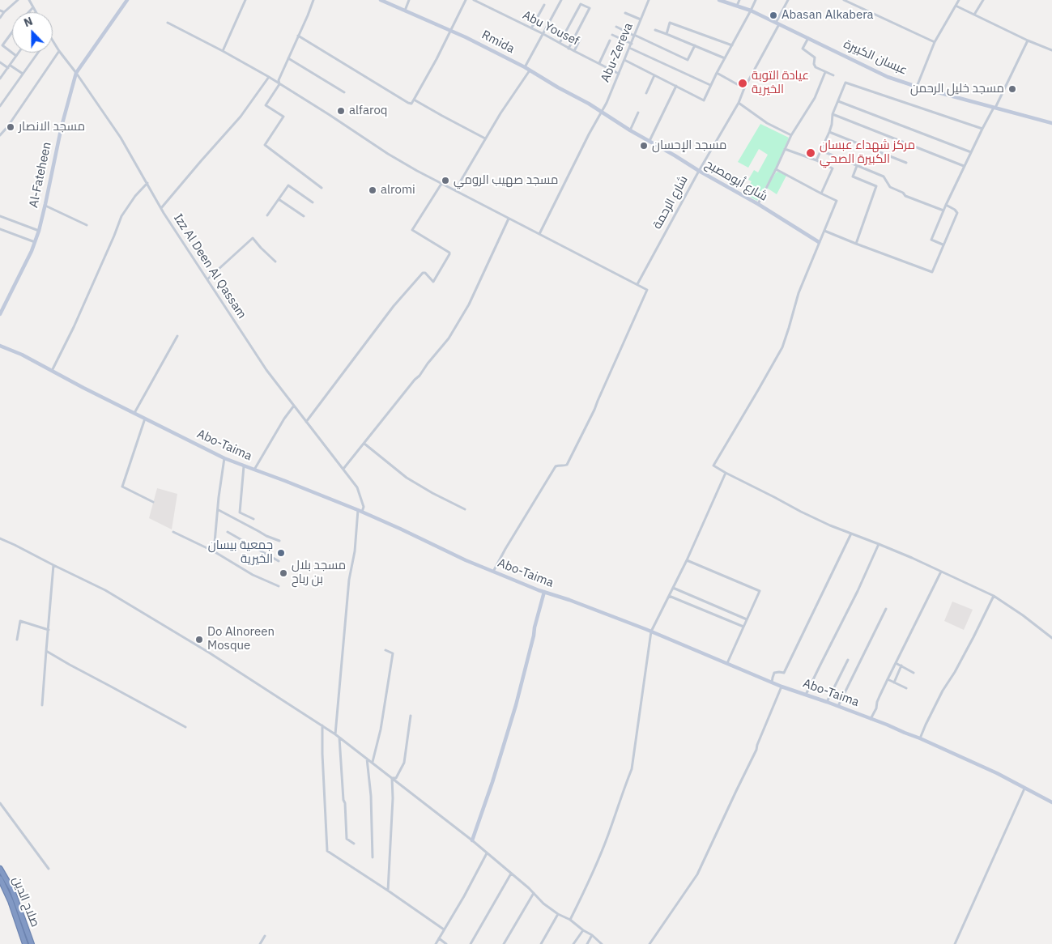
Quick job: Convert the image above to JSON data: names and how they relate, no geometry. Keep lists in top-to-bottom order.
{
  "streets": {
    "highway": ["صلاح الدين"],
    "street": [
      "Abu Yousef",
      "Rmida",
      "Abu-Zereva",
      "عبسان الكبيرة",
      "Al-Fateheen",
      "شارع أبومصبح",
      "شارع الرحمة",
      "Izz Al Deen Al Qassam",
      "Abo-Taima"
    ]
  },
  "crossings": [
    ["Abu Yousef", "Abu-Zereva"],
    ["Rmida", "Abu-Zereva"],
    ["Rmida", "شارع أبومصبح"],
    ["Abu-Zereva", "شارع أبومصبح"],
    ["عبسان الكبيرة", "شارع الرحمة"],
    ["Al-Fateheen", "Izz Al Deen Al Qassam"],
    ["شارع أبومصبح", "شارع الرحمة"],
    ["Izz Al Deen Al Qassam", "Abo-Taima"]
  ],
  "places": [
    "Abasan Alkabera",
    "عيادة التوبة الخيرية",
    "مسجد خليل الرحمن",
    "alfaroq",
    "مسجد الانصار",
    "مسجد الإحسان",
    "مركز شهداء عبسان الكبيرة الصحي",
    "مسجد صهيب الرومي",
    "alromi",
    "جمعية بيسان الخيرية",
    "مسجد بلال بن رباح",
    "Do Alnoreen Mosque"
  ],
  "north": "top"
}
